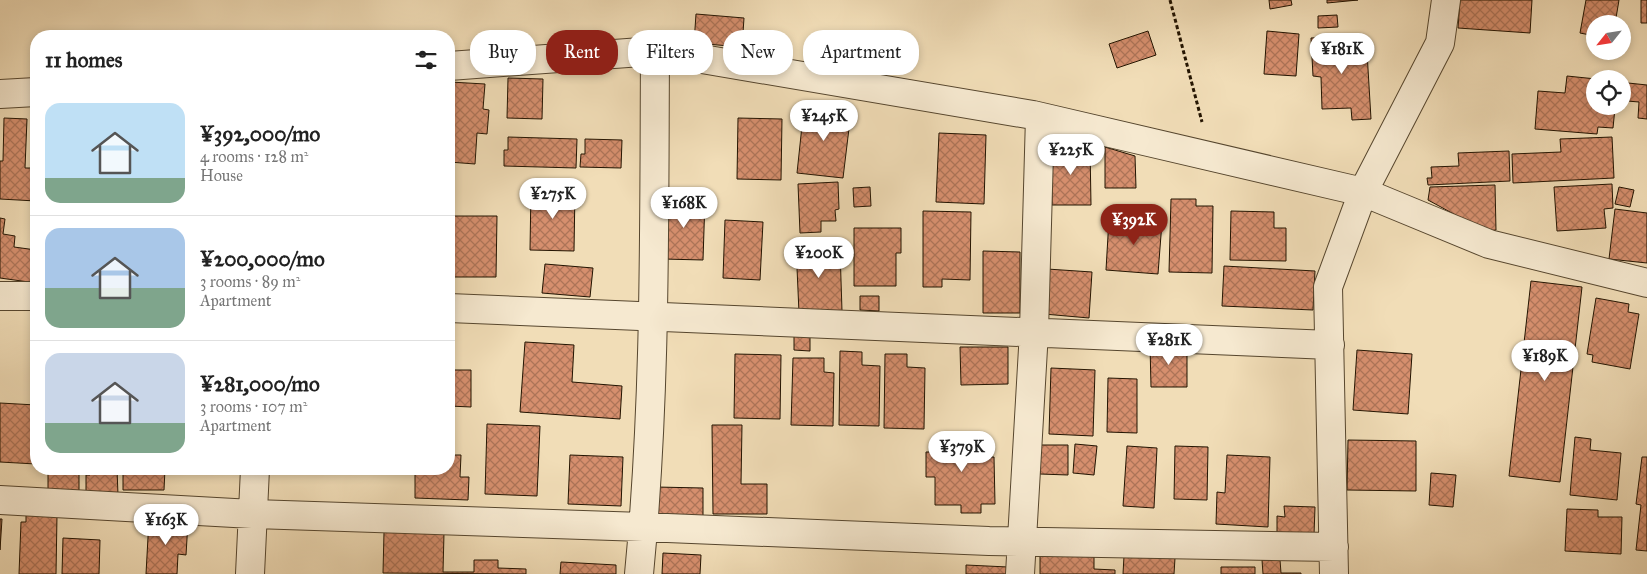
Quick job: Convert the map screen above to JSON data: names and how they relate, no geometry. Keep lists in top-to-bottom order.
{
  "north": "bottom left",
  "page": {
    "chip": [
      "Buy",
      "Rent",
      "Filters",
      "New",
      "Apartment"
    ],
    "heading": "11 homes",
    "price": [
      "¥181K",
      "¥245K",
      "¥225K",
      "¥275K",
      "¥168K",
      "¥392K",
      "¥200K",
      "¥281K",
      "¥189K",
      "¥379K",
      "¥163K"
    ],
    "list": [
      {
        "name": "¥392,000/mo",
        "note": "4 rooms · 128 m² · House"
      },
      {
        "name": "¥200,000/mo",
        "note": "3 rooms · 89 m² · Apartment"
      },
      {
        "name": "¥281,000/mo",
        "note": "3 rooms · 107 m² · Apartment"
      }
    ]
  }
}
